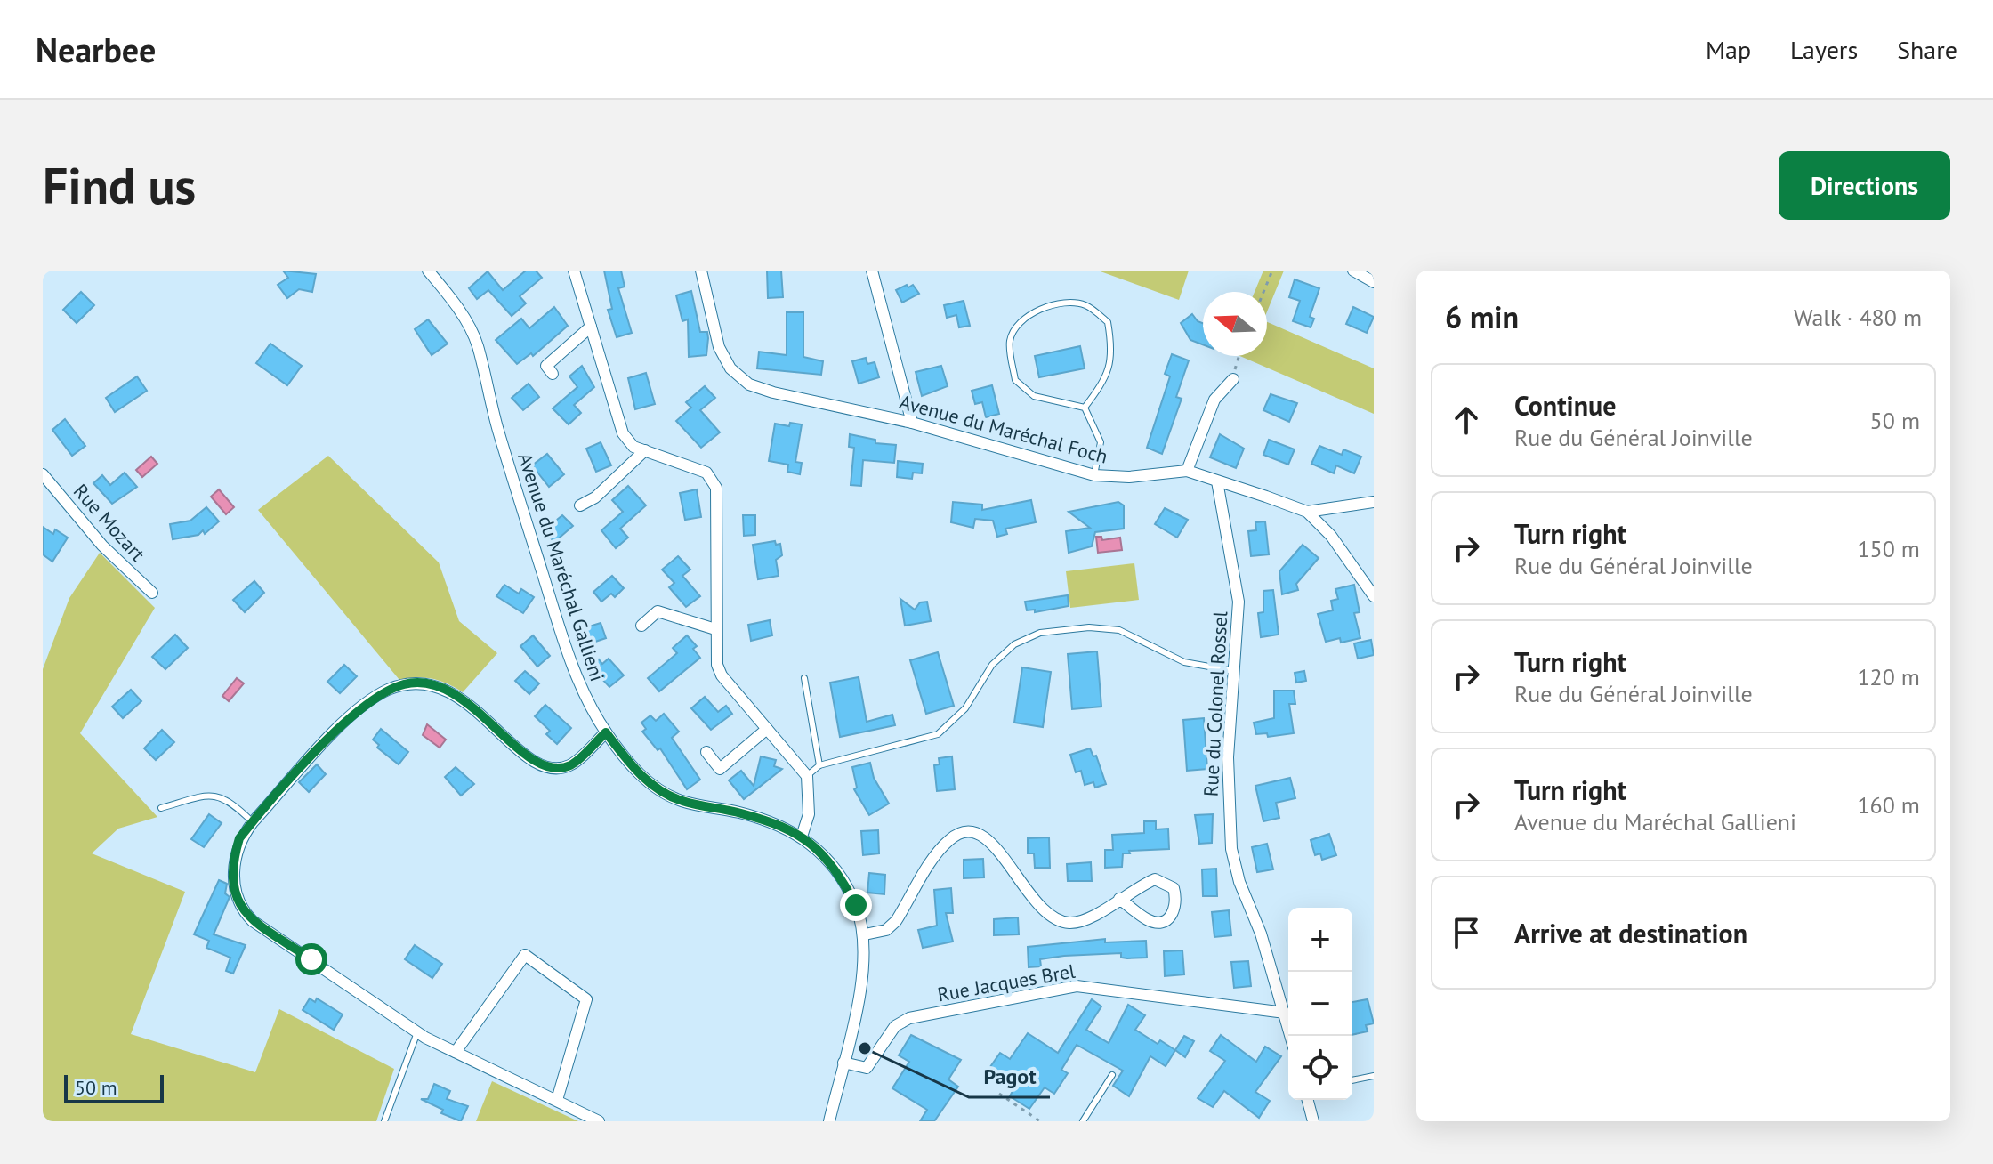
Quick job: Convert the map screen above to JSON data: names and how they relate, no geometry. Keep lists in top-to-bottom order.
{
  "streets": {
    "street": [
      "Avenue du Maréchal Foch",
      "Rue Mozart",
      "Avenue du Maréchal Gallieni",
      "Rue du Colonel Rossel",
      "Rue Jacques Brel"
    ]
  },
  "crossings": [
    ["Avenue du Maréchal Foch", "Rue du Colonel Rossel"],
    ["Avenue du Maréchal Gallieni", "Rue Jacques Brel"],
    ["Rue du Colonel Rossel", "Rue Jacques Brel"]
  ],
  "places": ["Pagot"],
  "scale_bar": "50 m",
  "north": "left",
  "page": {
    "header": "Nearbee",
    "nav": ["Map", "Layers", "Share"],
    "buttons": "Directions",
    "title": "Find us",
    "heading": ["6 min", "Walk · 480 m"],
    "list": [
      ["Continue", "Rue du Général Joinville", "50 m"],
      ["Turn right", "Rue du Général Joinville", "150 m"],
      ["Turn right", "Rue du Général Joinville", "120 m"],
      ["Turn right", "Avenue du Maréchal Gallieni", "160 m"],
      "Arrive at destination"
    ],
    "map_buttons": ["+", "−"],
    "scale": "50 m"
  }
}
